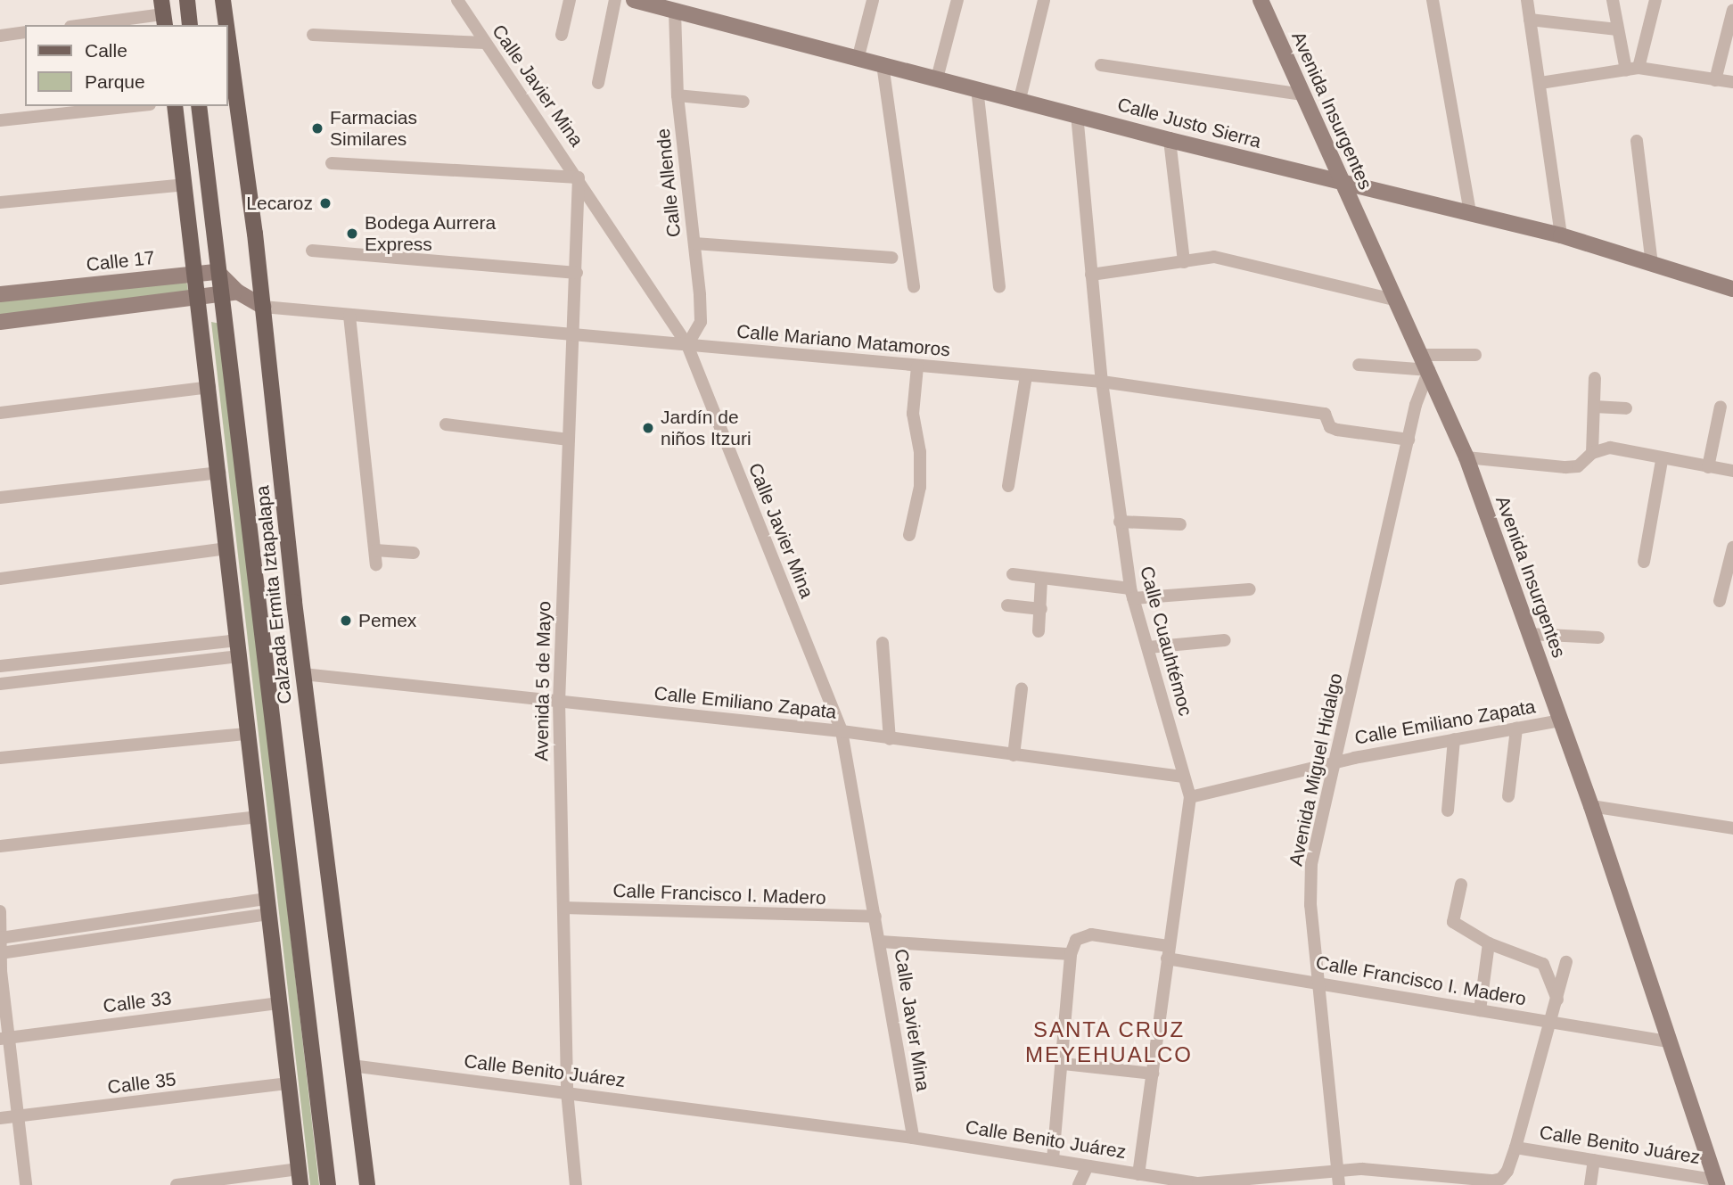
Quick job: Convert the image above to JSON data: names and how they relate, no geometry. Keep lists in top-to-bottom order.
{
  "streets": {
    "main road": ["Calzada Ermita Iztapalapa"],
    "street": [
      "Calle Javier Mina",
      "Avenida Insurgentes",
      "Calle Justo Sierra",
      "Calle Allende",
      "Calle 17",
      "Calle Mariano Matamoros",
      "Calle Cuauhtémoc",
      "Avenida 5 de Mayo",
      "Calle Emiliano Zapata",
      "Avenida Miguel Hidalgo",
      "Calle Francisco I. Madero",
      "Calle 33",
      "Calle Benito Juárez",
      "Calle 35"
    ]
  },
  "crossings": [
    ["Calle Javier Mina", "Calle Allende"],
    ["Calle Javier Mina", "Calle Mariano Matamoros"],
    ["Calle Javier Mina", "Avenida 5 de Mayo"],
    ["Calle Javier Mina", "Calle Emiliano Zapata"],
    ["Calle Javier Mina", "Calle Francisco I. Madero"],
    ["Calle Javier Mina", "Calle Benito Juárez"],
    ["Avenida Insurgentes", "Calle Justo Sierra"],
    ["Avenida Insurgentes", "Calle Emiliano Zapata"],
    ["Avenida Insurgentes", "Avenida Miguel Hidalgo"],
    ["Avenida Insurgentes", "Calle Francisco I. Madero"],
    ["Avenida Insurgentes", "Calle Benito Juárez"],
    ["Calle Justo Sierra", "Calle Allende"],
    ["Calle Justo Sierra", "Calle Cuauhtémoc"],
    ["Calle Allende", "Calle Mariano Matamoros"],
    ["Calle 17", "Calzada Ermita Iztapalapa"],
    ["Calle Mariano Matamoros", "Calzada Ermita Iztapalapa"],
    ["Calle Mariano Matamoros", "Calle Cuauhtémoc"],
    ["Calle Mariano Matamoros", "Avenida 5 de Mayo"],
    ["Calle Mariano Matamoros", "Avenida Miguel Hidalgo"],
    ["Calzada Ermita Iztapalapa", "Calle Emiliano Zapata"],
    ["Calzada Ermita Iztapalapa", "Calle Benito Juárez"],
    ["Calle Cuauhtémoc", "Calle Emiliano Zapata"],
    ["Calle Cuauhtémoc", "Calle Francisco I. Madero"],
    ["Calle Cuauhtémoc", "Calle Benito Juárez"],
    ["Avenida 5 de Mayo", "Calle Emiliano Zapata"],
    ["Avenida 5 de Mayo", "Calle Francisco I. Madero"],
    ["Avenida 5 de Mayo", "Calle Benito Juárez"],
    ["Calle Emiliano Zapata", "Avenida Miguel Hidalgo"],
    ["Avenida Miguel Hidalgo", "Calle Francisco I. Madero"],
    ["Avenida Miguel Hidalgo", "Calle Benito Juárez"]
  ],
  "districts": ["SANTA CRUZ MEYEHUALCO"],
  "places": [
    "Farmacias Similares",
    "Lecaroz",
    "Bodega Aurrera Express",
    "Jardín de niños Itzuri",
    "Pemex"
  ],
  "legend": ["Calle", "Parque"]
}
